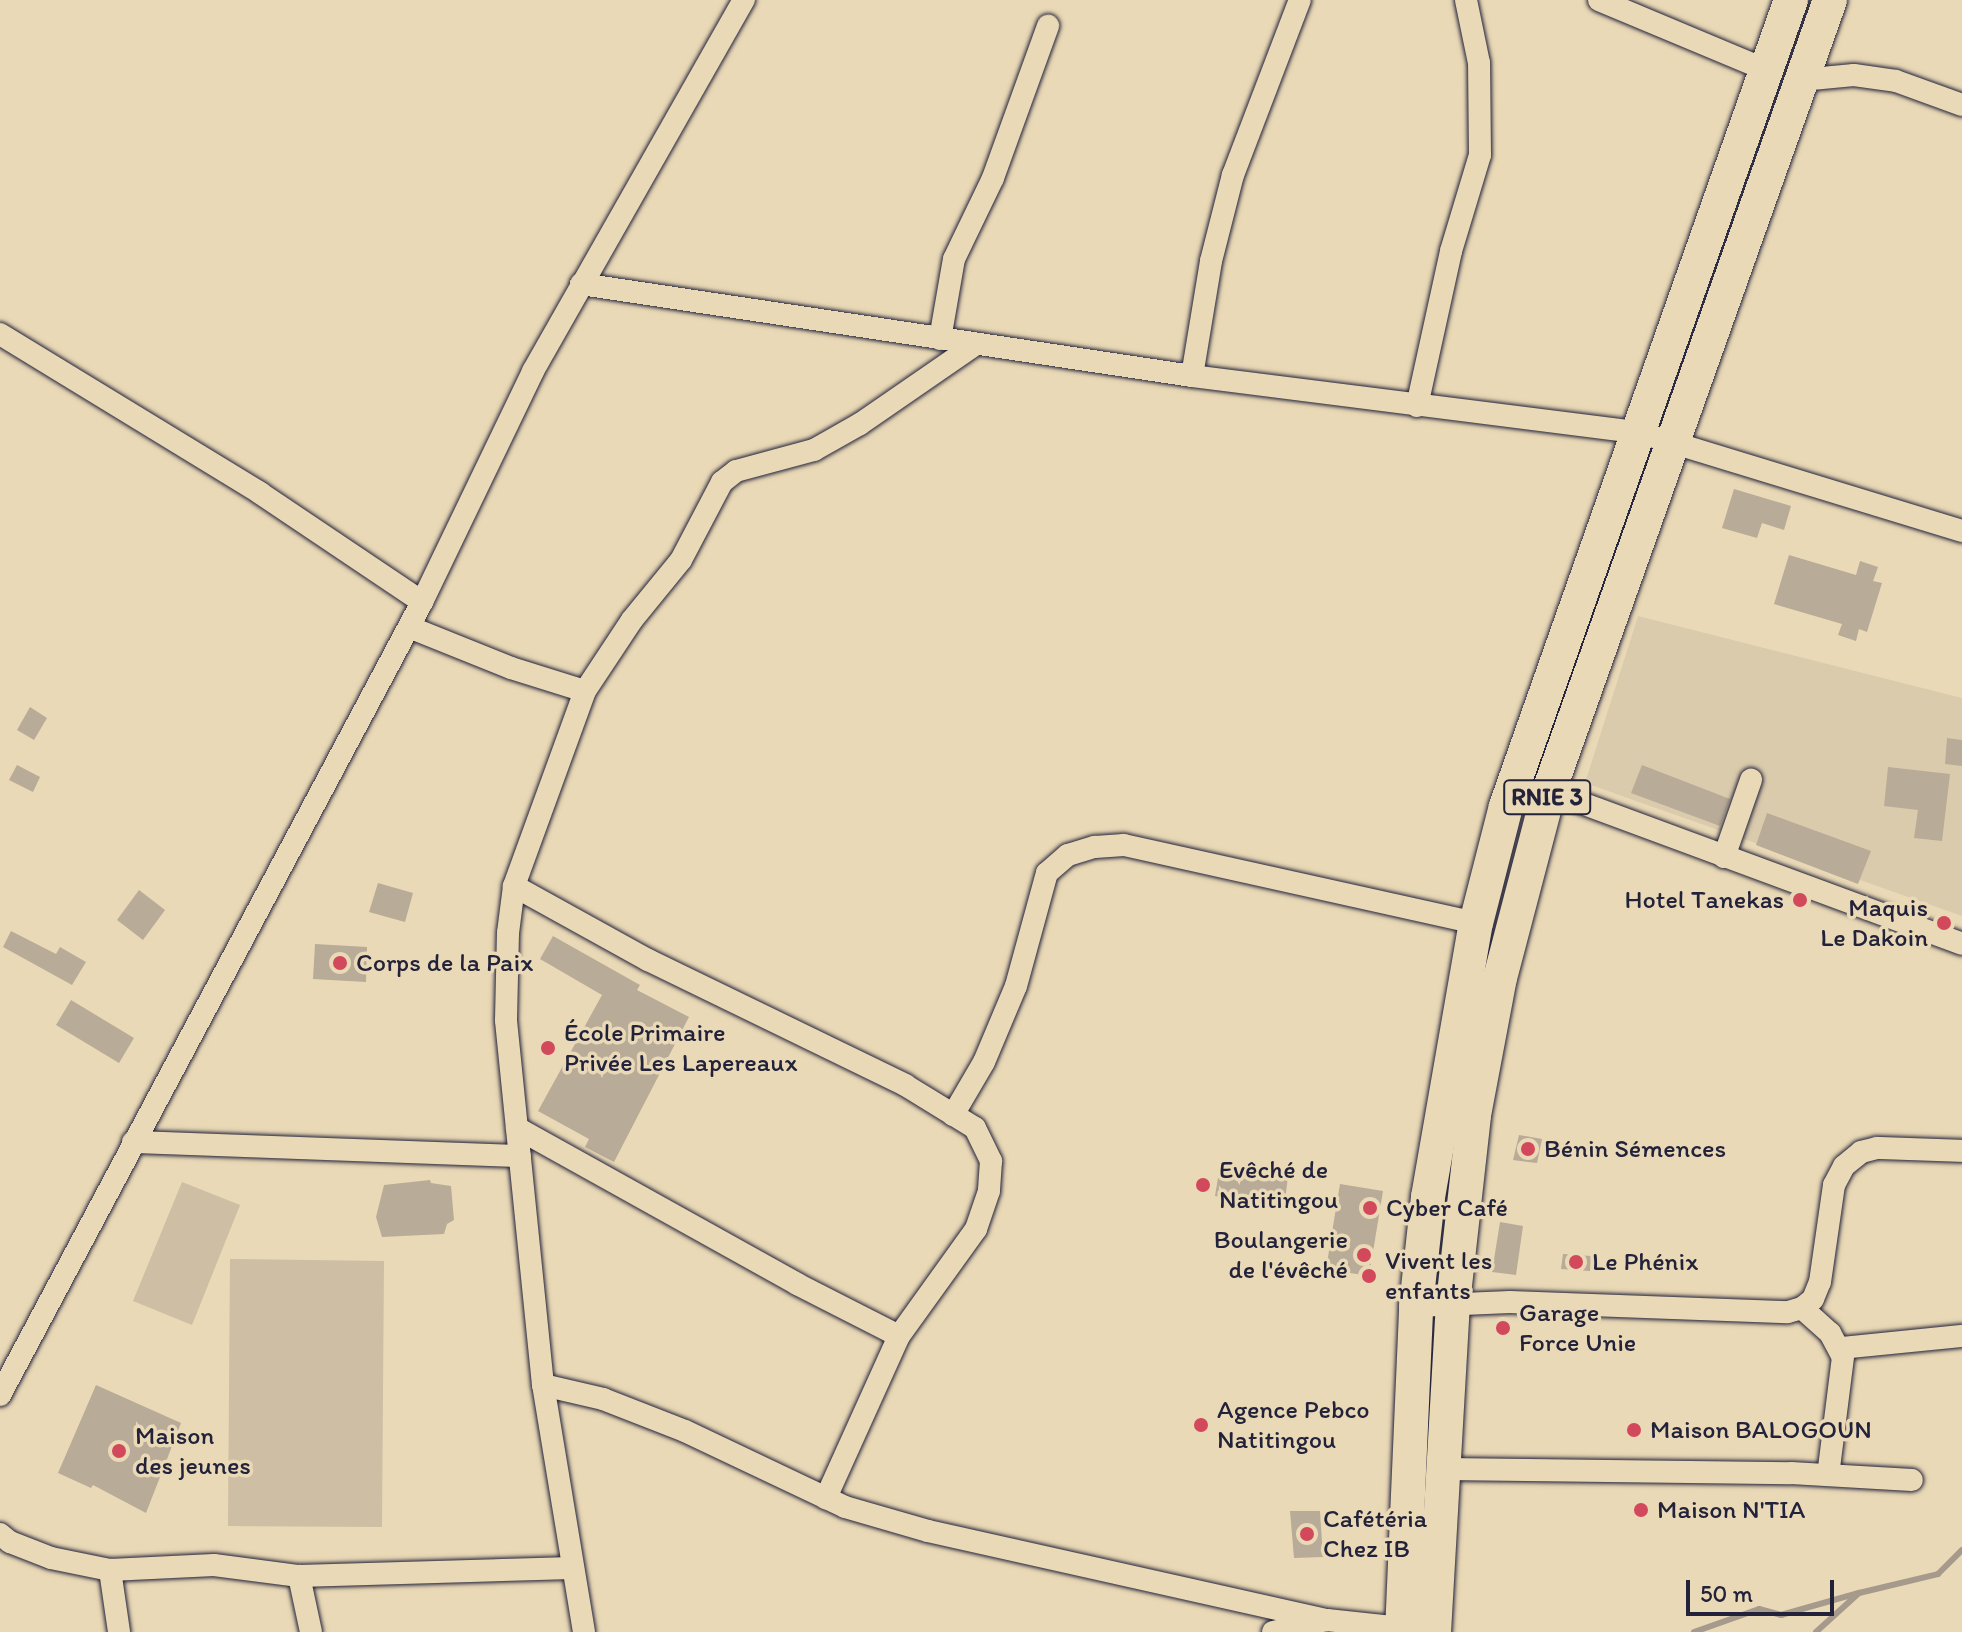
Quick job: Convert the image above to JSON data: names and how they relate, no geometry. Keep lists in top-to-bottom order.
{
  "streets": {
    "highway": ["RNIE 3"]
  },
  "places": [
    "Hotel Tanekas",
    "Maquis Le Dakoin",
    "Corps de la Paix",
    "École Primaire Privée Les Lapereaux",
    "Bénin Sémences",
    "Evêché de Natitingou",
    "Cyber Café",
    "Boulangerie de l'évêché",
    "Le Phénix",
    "Vivent les enfants",
    "Garage Force Unie",
    "Agence Pebco Natitingou",
    "Maison BALOGOUN",
    "Maison des jeunes",
    "Maison N'TIA",
    "Cafétéria Chez IB"
  ],
  "scale_bar": "50 m"
}
